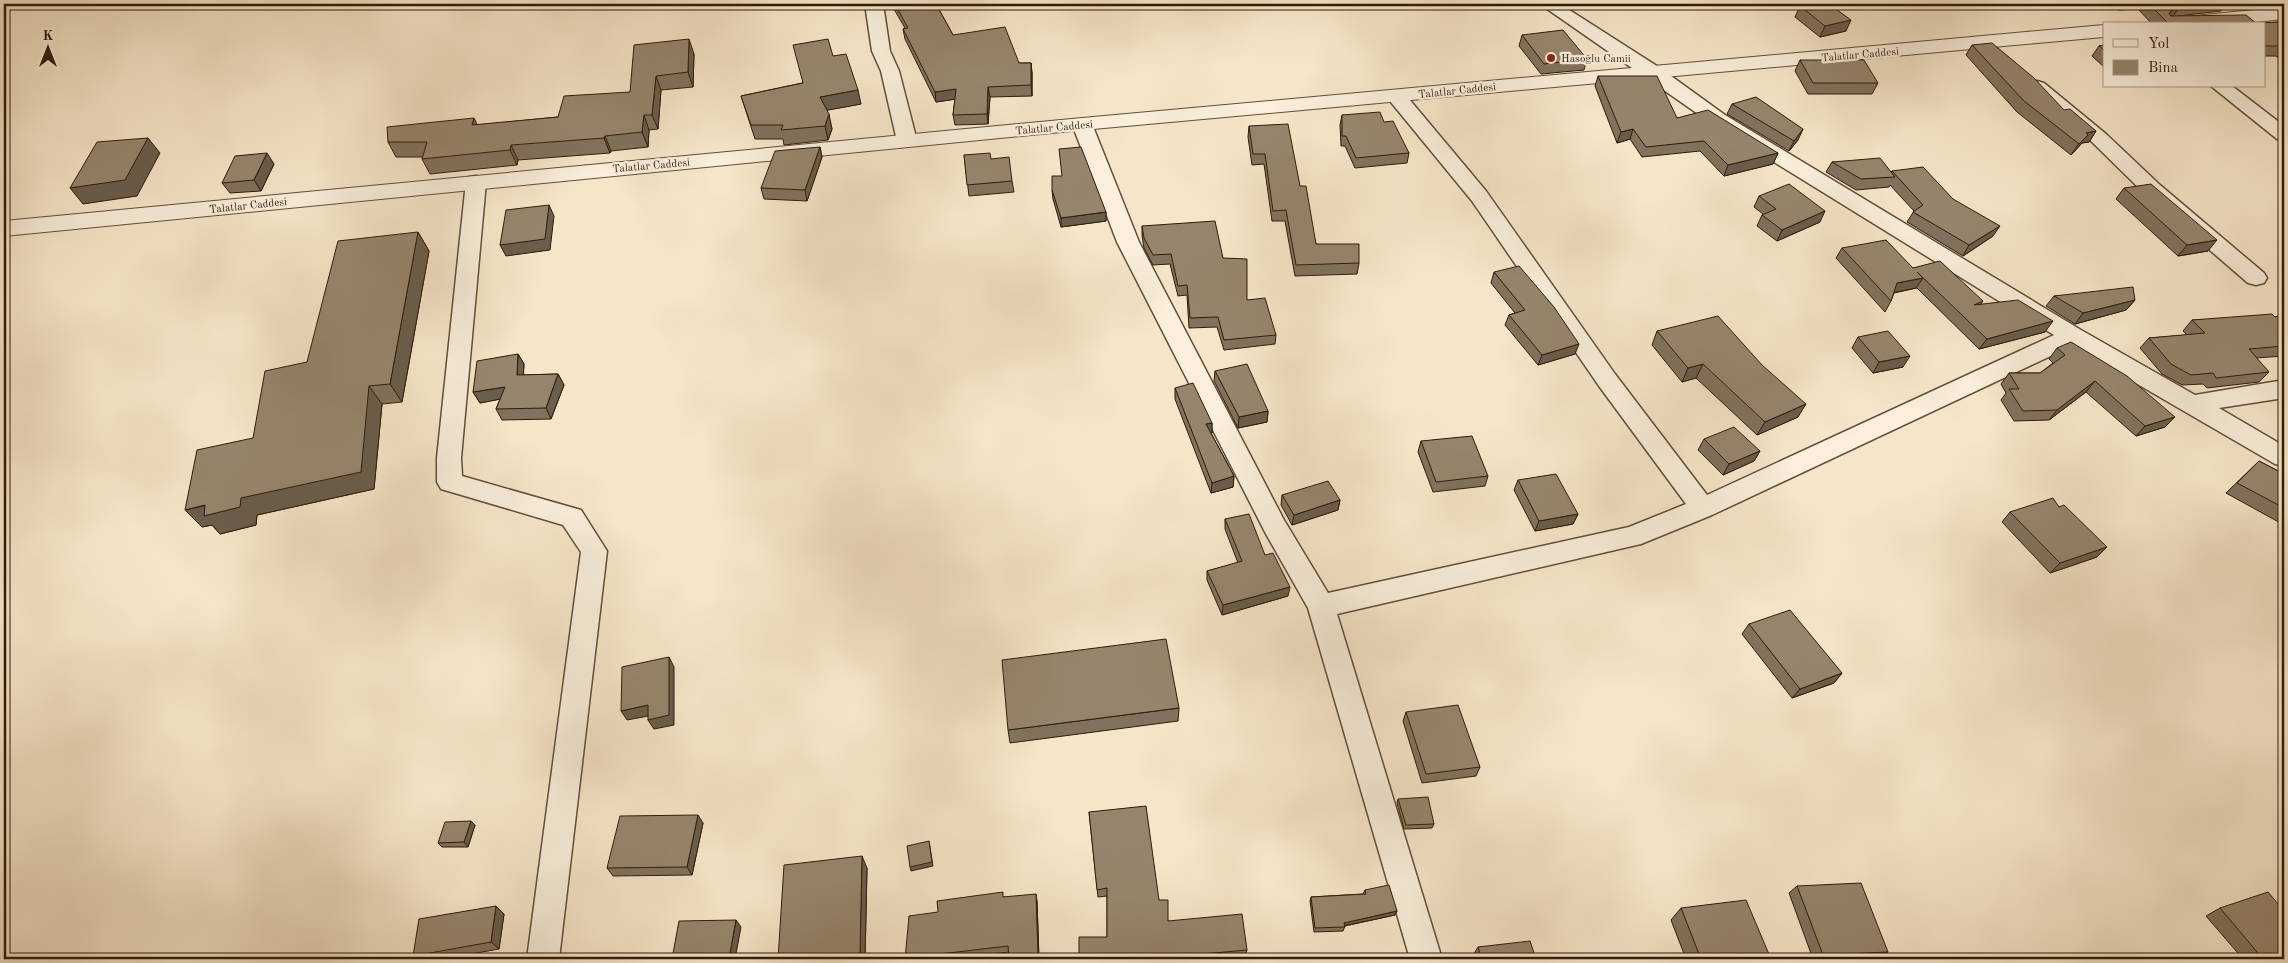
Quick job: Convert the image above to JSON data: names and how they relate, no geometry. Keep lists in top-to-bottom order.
{
  "streets": {
    "street": ["Talatlar Caddesi"]
  },
  "places": ["Hasoğlu Camii"],
  "legend": ["Yol", "Bina"],
  "north": "top"
}
